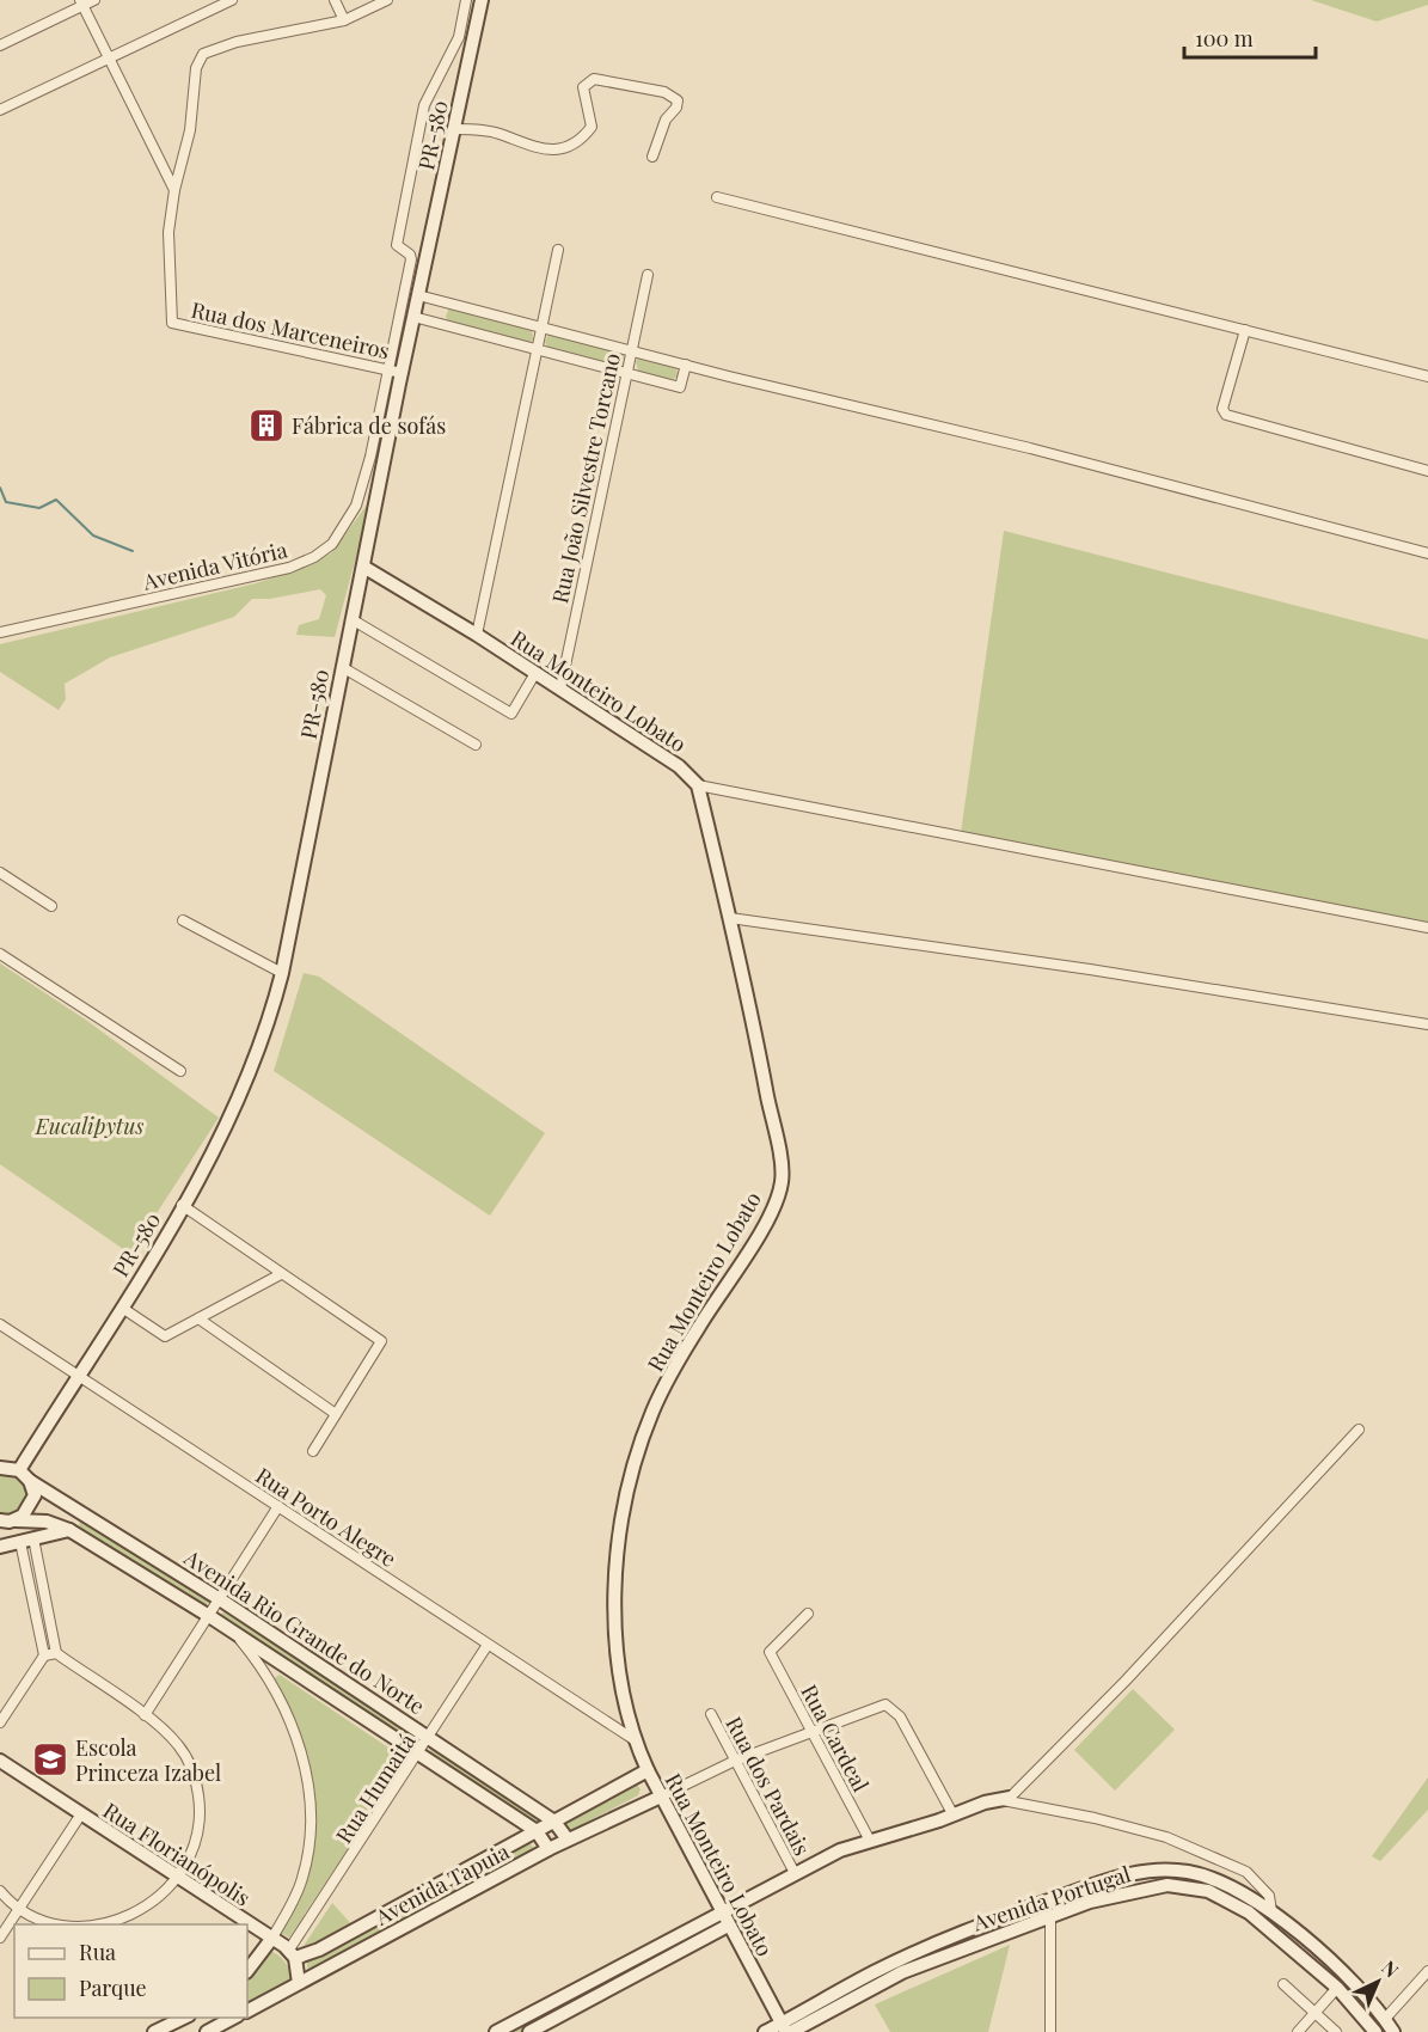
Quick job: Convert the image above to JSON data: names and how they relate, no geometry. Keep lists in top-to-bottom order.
{
  "streets": {
    "main road": [
      "PR-580",
      "Rua Monteiro Lobato",
      "Avenida Rio Grande do Norte",
      "Rua Florianópolis",
      "Avenida Tapuia",
      "Avenida Portugal"
    ],
    "street": [
      "Rua dos Marceneiros",
      "Rua João Silvestre Torcano",
      "Avenida Vitória",
      "Rua Porto Alegre",
      "Rua Cardeal",
      "Rua dos Pardais",
      "Rua Humaitá"
    ]
  },
  "crossings": [
    ["PR-580", "Rua dos Marceneiros"],
    ["PR-580", "Rua Monteiro Lobato"],
    ["PR-580", "Rua Porto Alegre"],
    ["PR-580", "Avenida Rio Grande do Norte"],
    ["Rua dos Marceneiros", "Avenida Vitória"],
    ["Rua João Silvestre Torcano", "Rua Monteiro Lobato"],
    ["Rua Monteiro Lobato", "Rua Porto Alegre"],
    ["Rua Monteiro Lobato", "Avenida Tapuia"],
    ["Rua Monteiro Lobato", "Avenida Portugal"],
    ["Rua Porto Alegre", "Rua Humaitá"],
    ["Avenida Rio Grande do Norte", "Rua Humaitá"],
    ["Avenida Rio Grande do Norte", "Avenida Tapuia"],
    ["Rua Humaitá", "Rua Florianópolis"],
    ["Rua Humaitá", "Avenida Tapuia"],
    ["Rua Florianópolis", "Avenida Tapuia"]
  ],
  "parks": ["Eucalipytus"],
  "places": {
    "building": ["Fábrica de sofás"],
    "school or university": ["Escola Princeza Izabel"]
  },
  "legend": ["Rua", "Parque"],
  "scale_bar": "100 m",
  "north": "top right"
}
